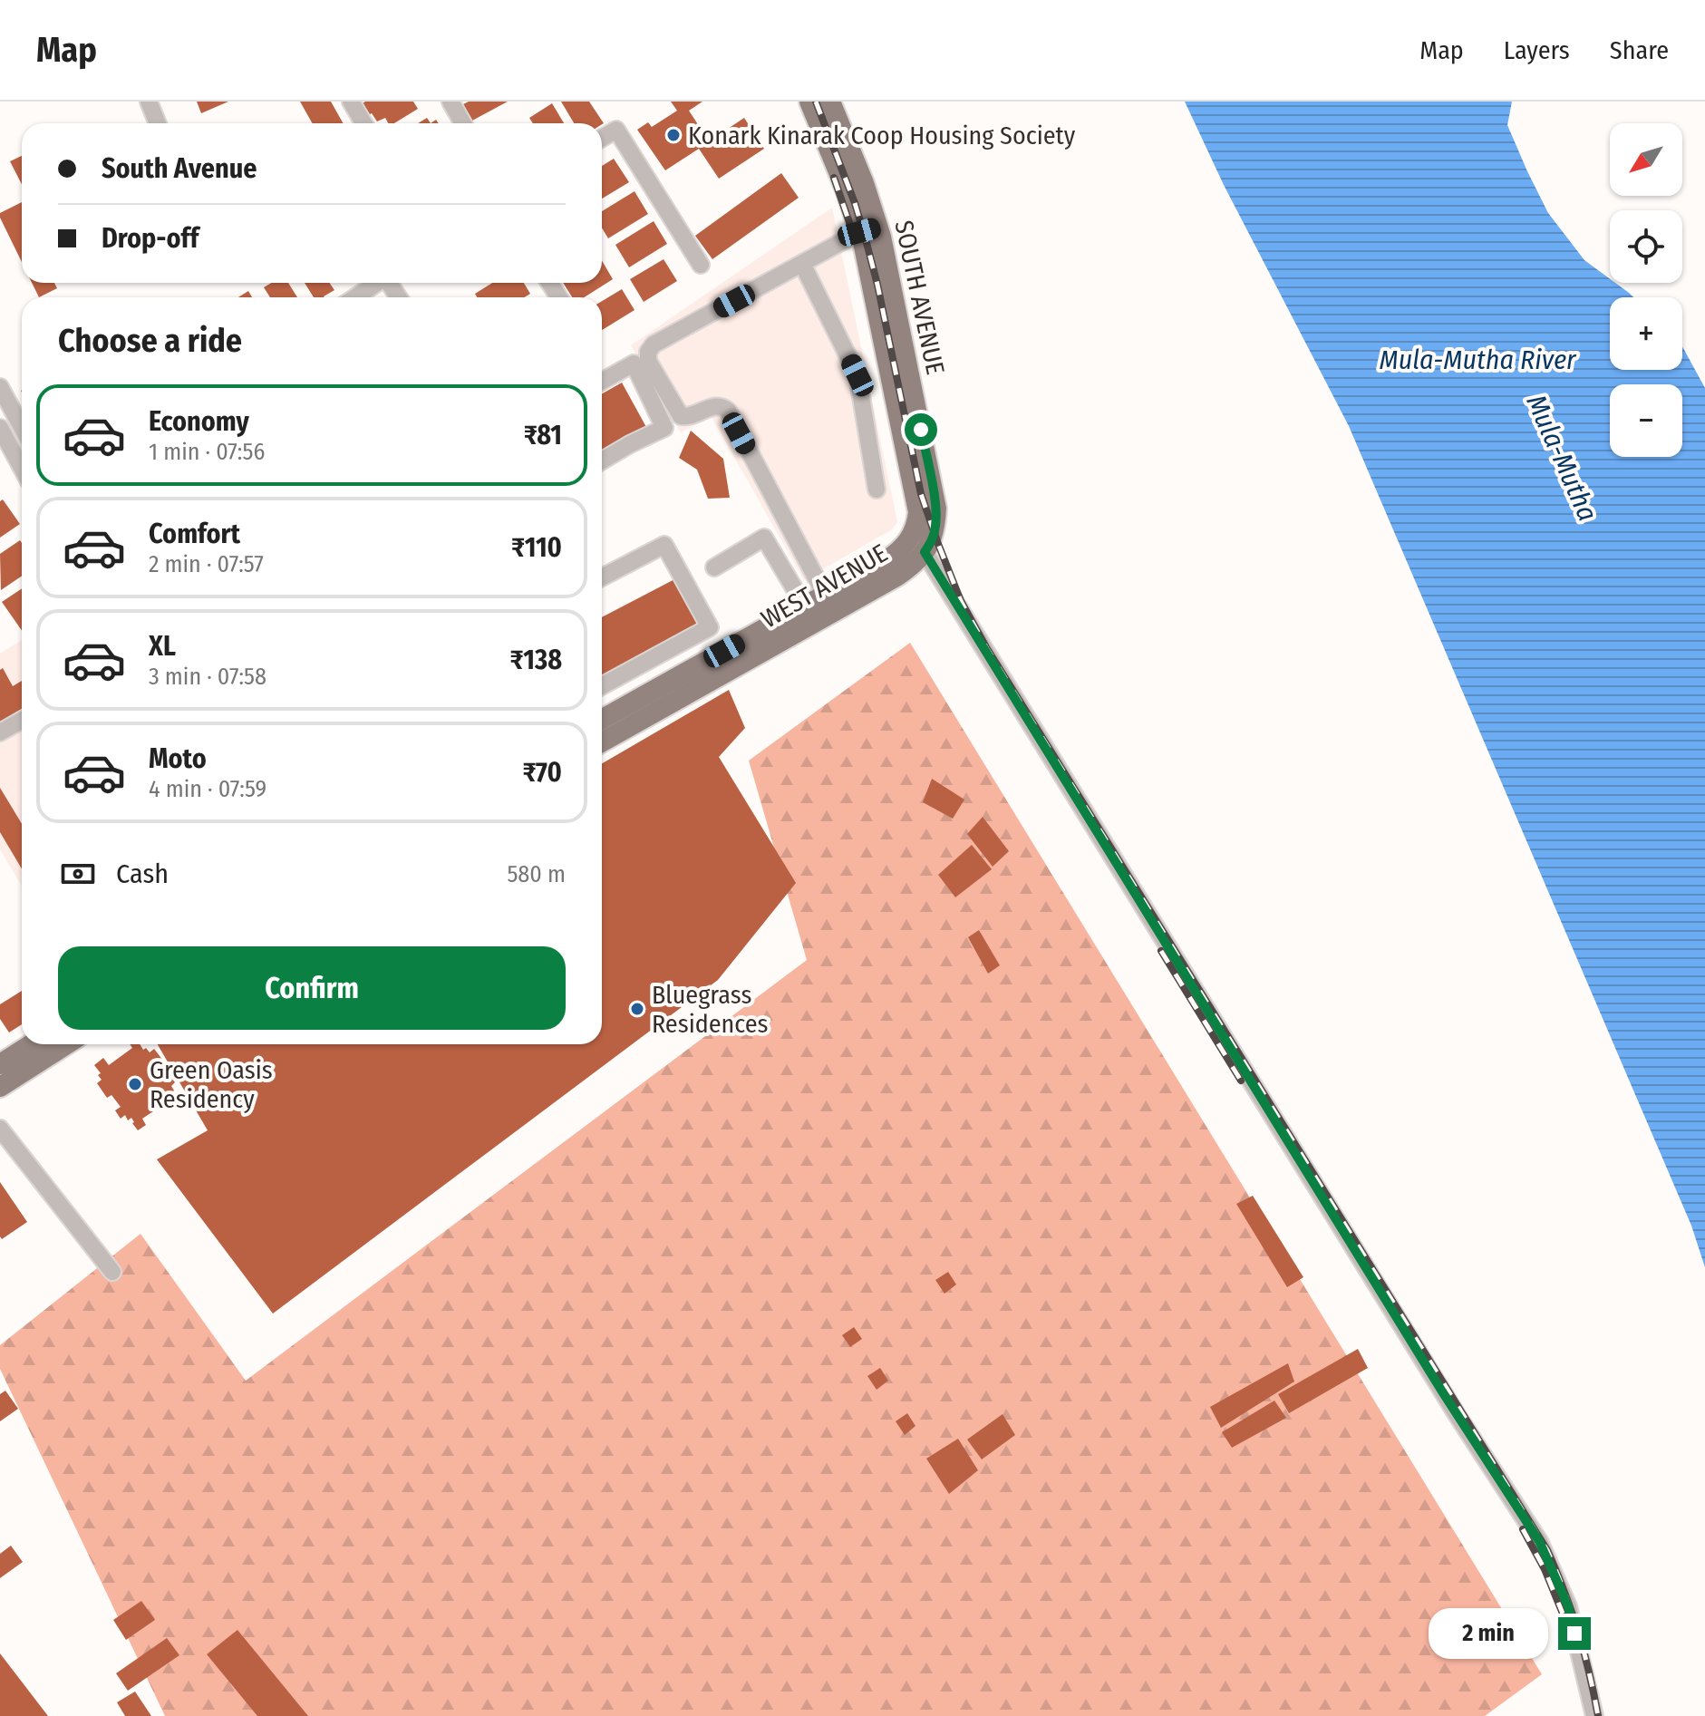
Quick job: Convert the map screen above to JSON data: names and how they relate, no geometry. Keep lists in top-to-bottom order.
{
  "streets": {
    "main road": ["SOUTH AVENUE", "WEST AVENUE"]
  },
  "crossings": [
    ["SOUTH AVENUE", "WEST AVENUE"]
  ],
  "water": ["Mula-Mutha River", "Mula-Mutha"],
  "places": ["Konark Kinarak Coop Housing Society", "Bluegrass Residences", "Green Oasis Residency"],
  "north": "bottom left",
  "page": {
    "header": "Map",
    "nav": ["Map", "Layers", "Share"],
    "map_buttons": ["+", "−"],
    "banner": ["South Avenue", "Drop-off"],
    "heading": "Choose a ride",
    "list": [
      {
        "name": "Economy",
        "note": "1 min · 07:56",
        "value": "₹81"
      },
      {
        "name": "Comfort",
        "note": "2 min · 07:57",
        "value": "₹110"
      },
      {
        "name": "XL",
        "note": "3 min · 07:58",
        "value": "₹138"
      },
      {
        "name": "Moto",
        "note": "4 min · 07:59",
        "value": "₹70"
      }
    ],
    "pay": ["Cash", "580 m"],
    "buttons": "Confirm",
    "bubble": "2 min"
  }
}
